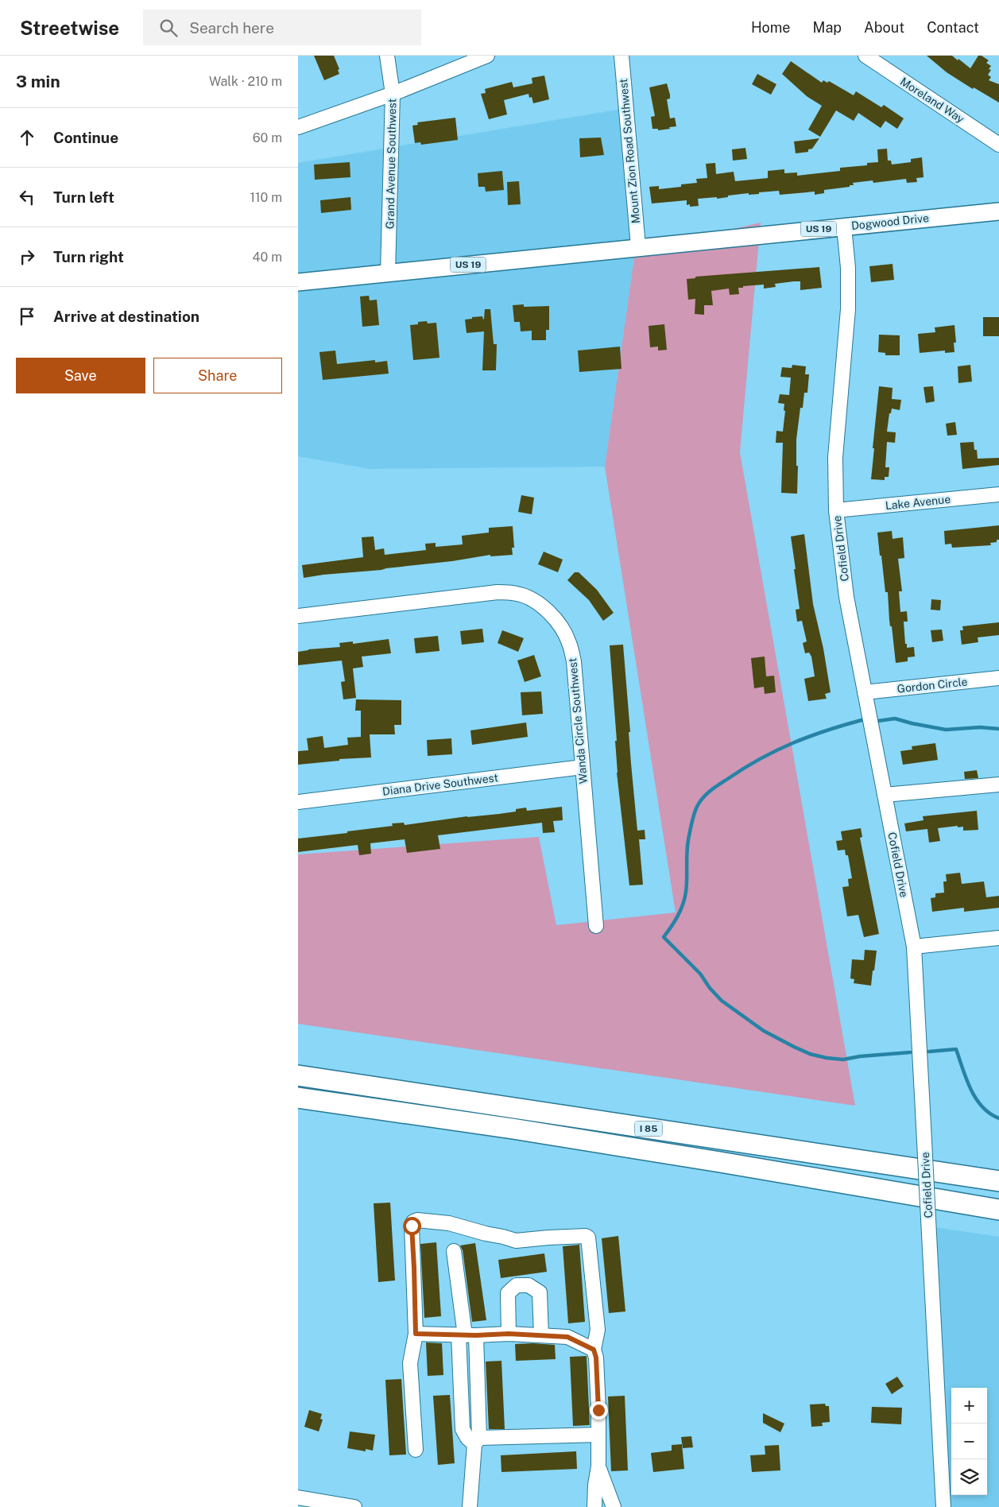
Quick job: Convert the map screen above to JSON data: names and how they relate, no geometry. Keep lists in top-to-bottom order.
{
  "streets": {
    "highway": ["I 85"],
    "main road": ["Dogwood Drive", "US 19"],
    "street": [
      "Moreland Way",
      "Mount Zion Road Southwest",
      "Grand Avenue Southwest",
      "Lake Avenue",
      "Cofield Drive",
      "Gordon Circle",
      "Wanda Circle Southwest",
      "Diana Drive Southwest"
    ]
  },
  "crossings": [
    ["Mount Zion Road Southwest", "Dogwood Drive"],
    ["Mount Zion Road Southwest", "US 19"],
    ["Grand Avenue Southwest", "US 19"],
    ["Dogwood Drive", "US 19"],
    ["Dogwood Drive", "Cofield Drive"],
    ["Lake Avenue", "Cofield Drive"],
    ["Cofield Drive", "Gordon Circle"],
    ["Wanda Circle Southwest", "Diana Drive Southwest"]
  ],
  "page": {
    "header": "Streetwise",
    "search": "Search here",
    "nav": [
      "Home",
      "Map",
      "About",
      "Contact"
    ],
    "heading": ["3 min", "Walk · 210 m"],
    "list": [
      ["Continue", "60 m"],
      ["Turn left", "110 m"],
      ["Turn right", "40 m"],
      "Arrive at destination"
    ],
    "buttons": ["Save", "Share"],
    "map_buttons": ["+", "−"]
  }
}
